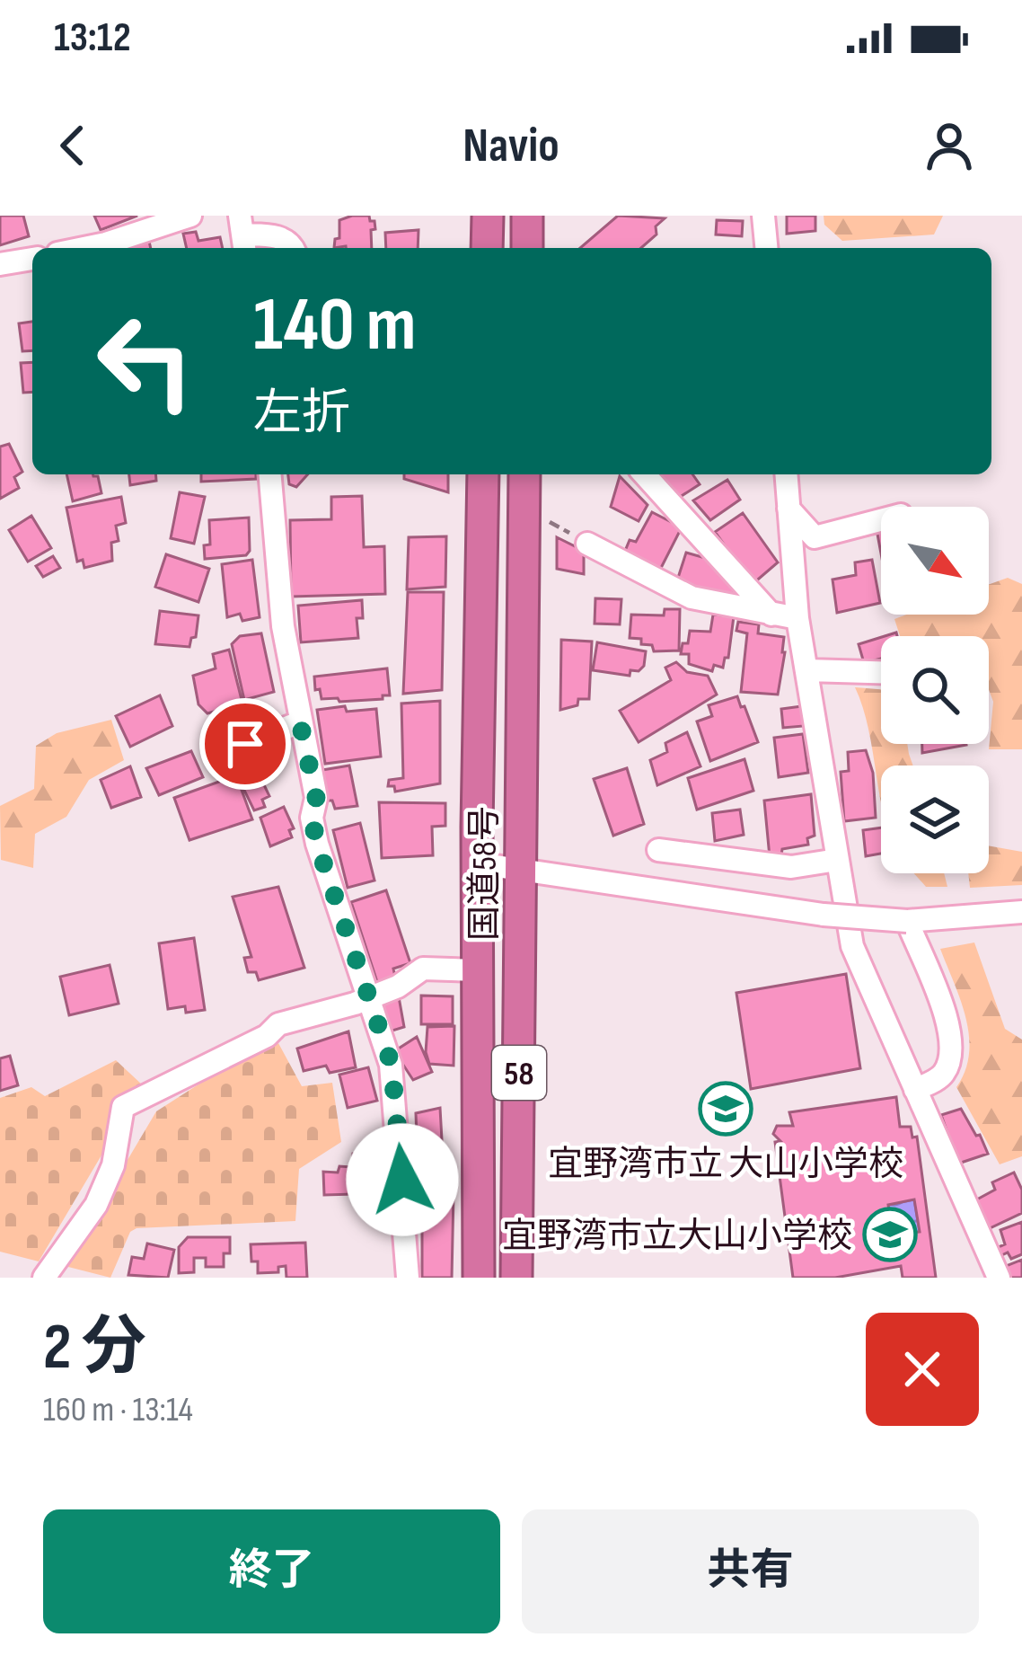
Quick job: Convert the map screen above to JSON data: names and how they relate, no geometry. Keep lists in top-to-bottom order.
{
  "streets": {
    "highway": ["国道58号", "58"]
  },
  "places": {
    "school or university": ["宜野湾市立 大山小学校", "宜野湾市立大山小学校"]
  },
  "north": "bottom right",
  "page": {
    "status": "13:12",
    "header": "Navio",
    "turn": ["140 m", "左折"],
    "heading": ["2 分", "160 m · 13:14"],
    "buttons": ["終了", "共有"]
  }
}
